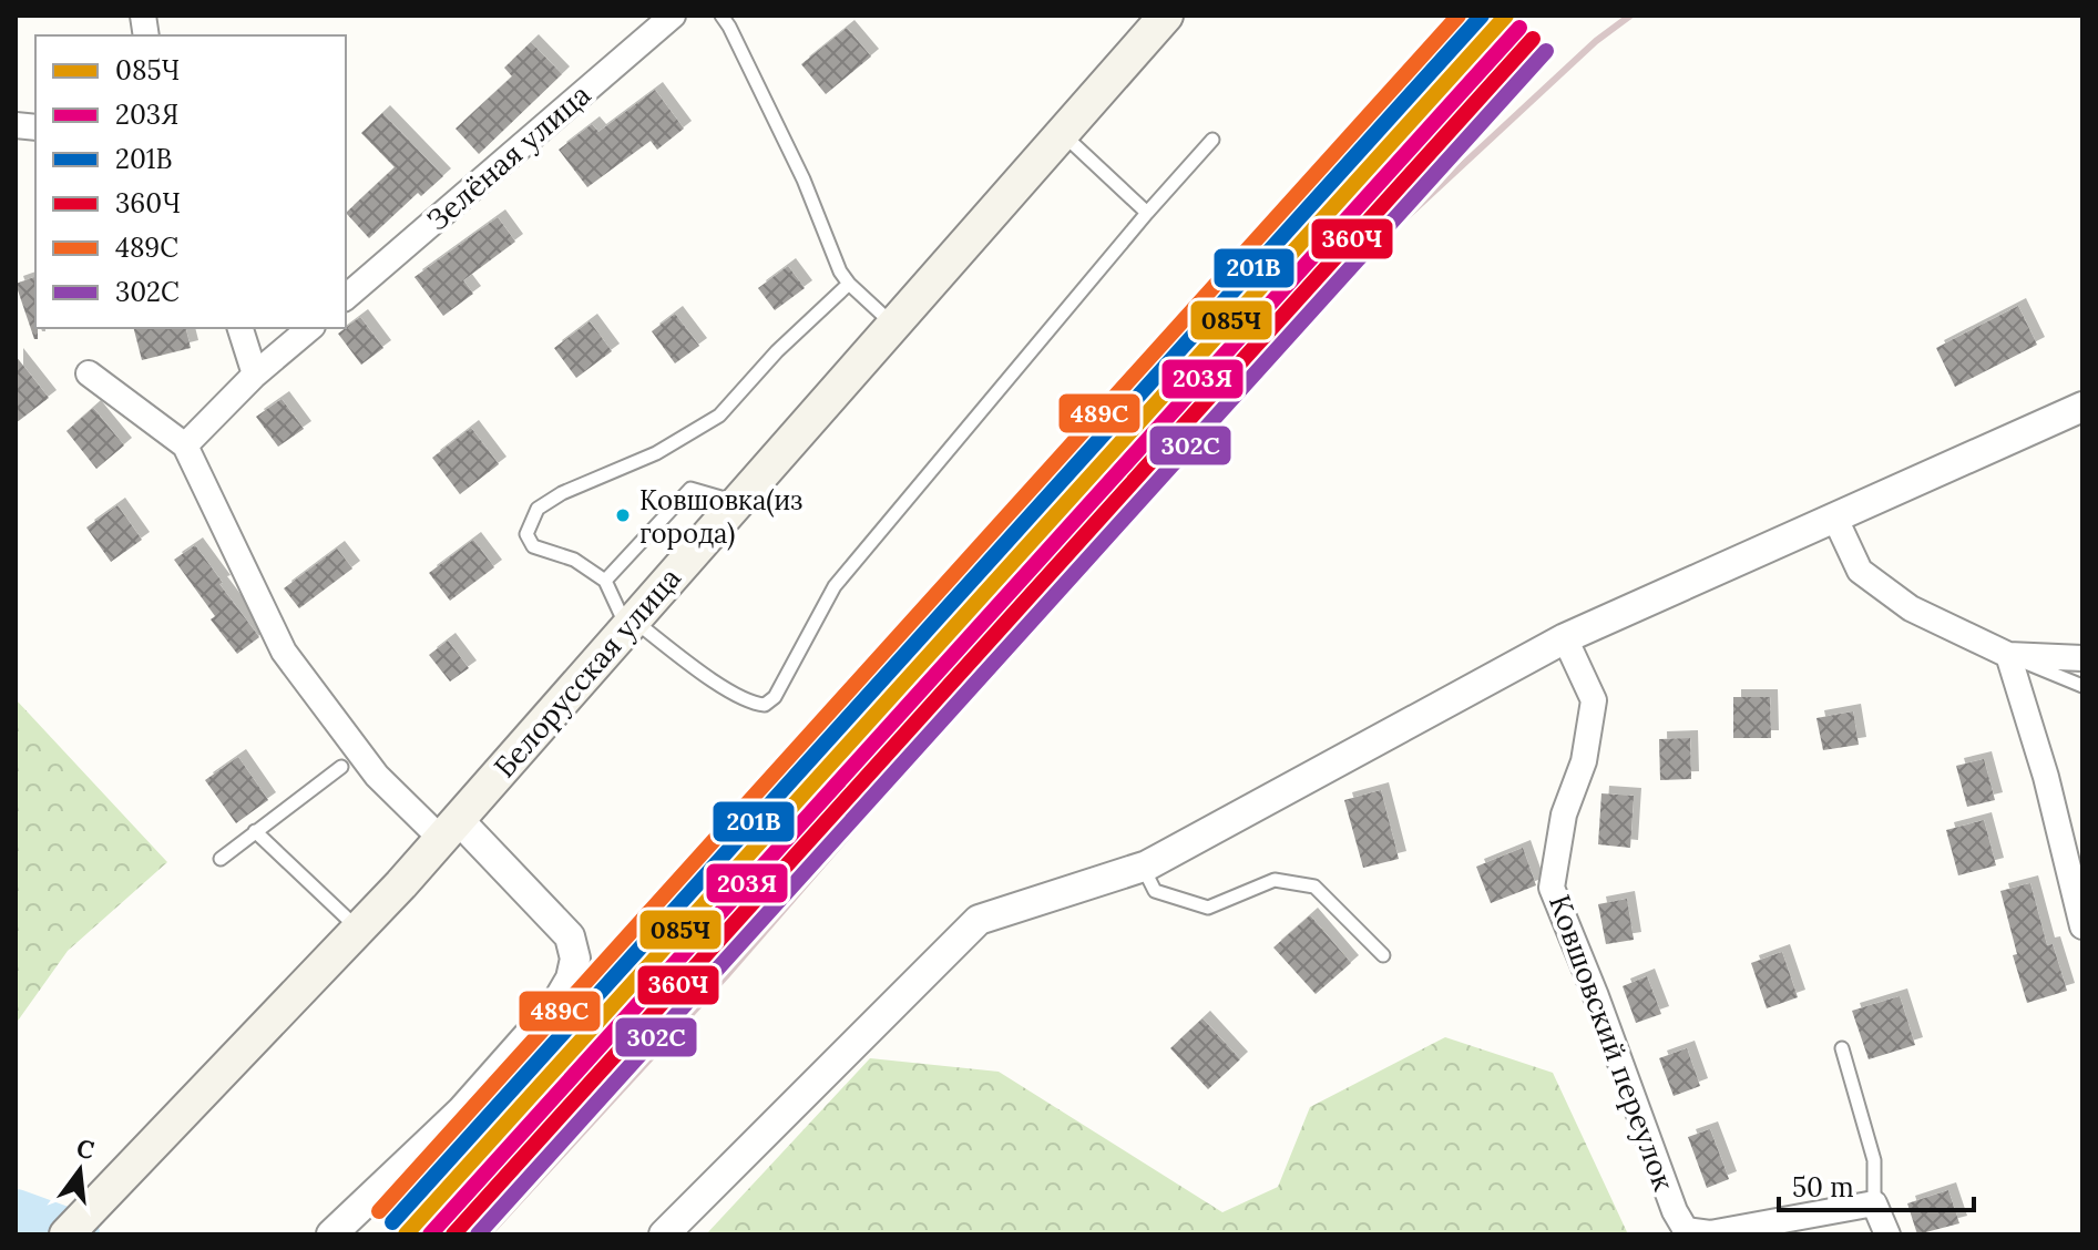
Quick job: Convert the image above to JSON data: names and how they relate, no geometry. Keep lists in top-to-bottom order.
{
  "streets": {
    "main road": ["Белорусская улица"],
    "street": ["Зелёная улица", "Ковшовский переулок"]
  },
  "places": ["Ковшовка(из города)"],
  "lines": [
    "transit line 085Ч",
    "transit line 201В",
    "transit line 489С",
    "transit line 203Я",
    "transit line 360Ч",
    "transit line 302С"
  ],
  "legend": [
    "085Ч",
    "203Я",
    "201В",
    "360Ч",
    "489С",
    "302С"
  ],
  "scale_bar": "50 m",
  "north": "top"
}
